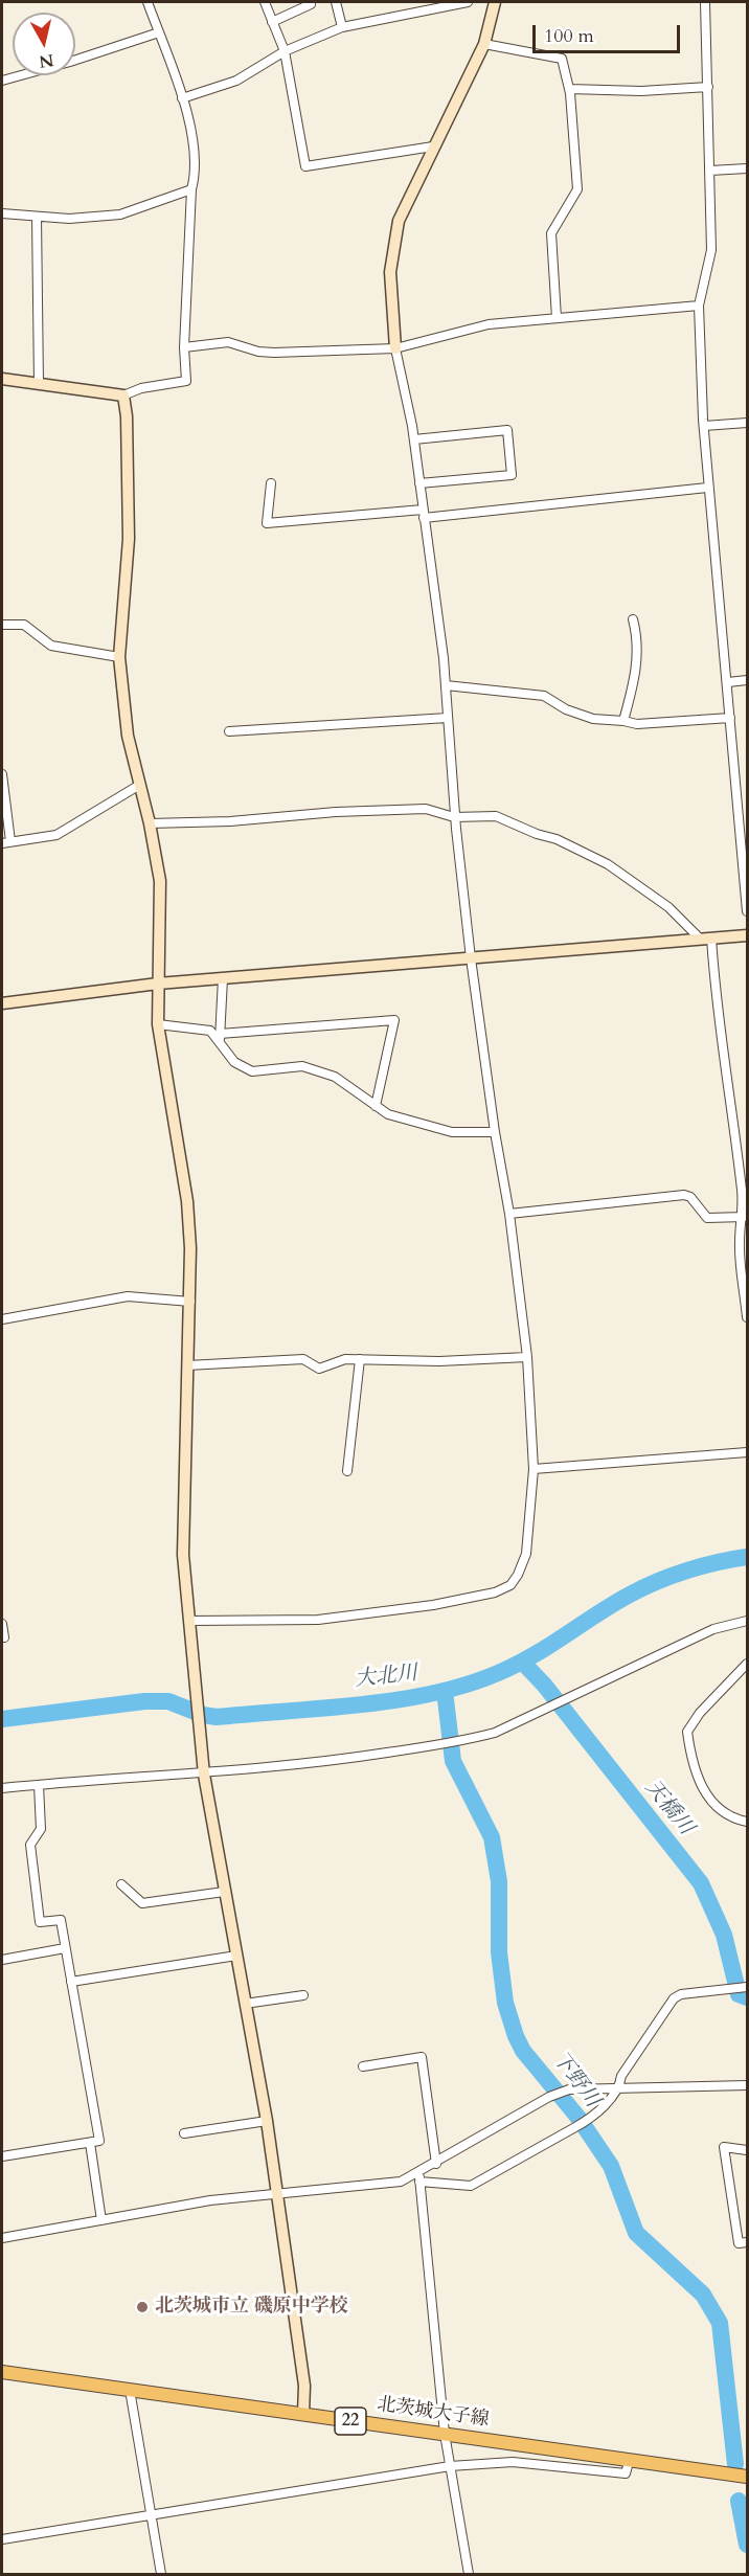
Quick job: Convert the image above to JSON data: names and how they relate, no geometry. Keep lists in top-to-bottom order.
{
  "streets": {
    "main road": ["北茨城大子線", "22"]
  },
  "water": ["大北川", "天橋川", "下野川"],
  "places": ["北茨城市立 磯原中学校"],
  "scale_bar": "100 m",
  "north": "bottom"
}
